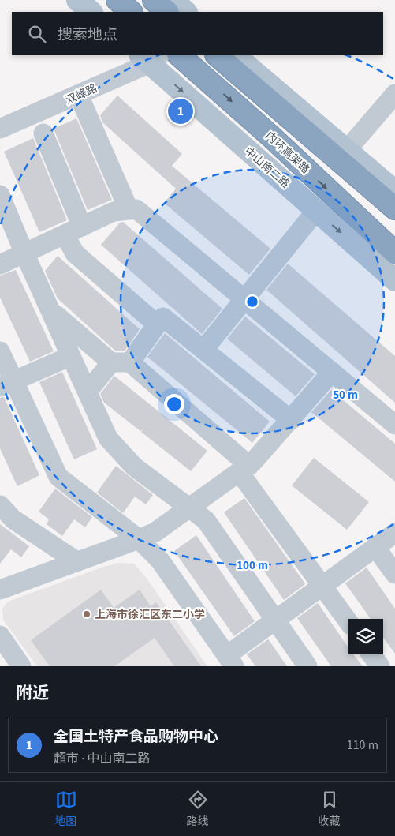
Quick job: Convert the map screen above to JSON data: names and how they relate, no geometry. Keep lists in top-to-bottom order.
{
  "streets": {
    "highway": ["内环高架路"],
    "main road": ["中山南二路"],
    "street": ["双峰路"]
  },
  "crossings": [
    ["双峰路", "中山南二路"]
  ],
  "places": ["上海市徐汇区东二小学"],
  "page": {
    "search": "搜索地点",
    "pins": "1",
    "heading": "附近",
    "list": [
      {
        "mark": "1",
        "name": "全国土特产食品购物中心",
        "note": "超市 · 中山南二路",
        "value": "110 m"
      }
    ],
    "nav": ["地图", "路线", "收藏"]
  },
  "rings": ["50 m", "100 m"]
}
